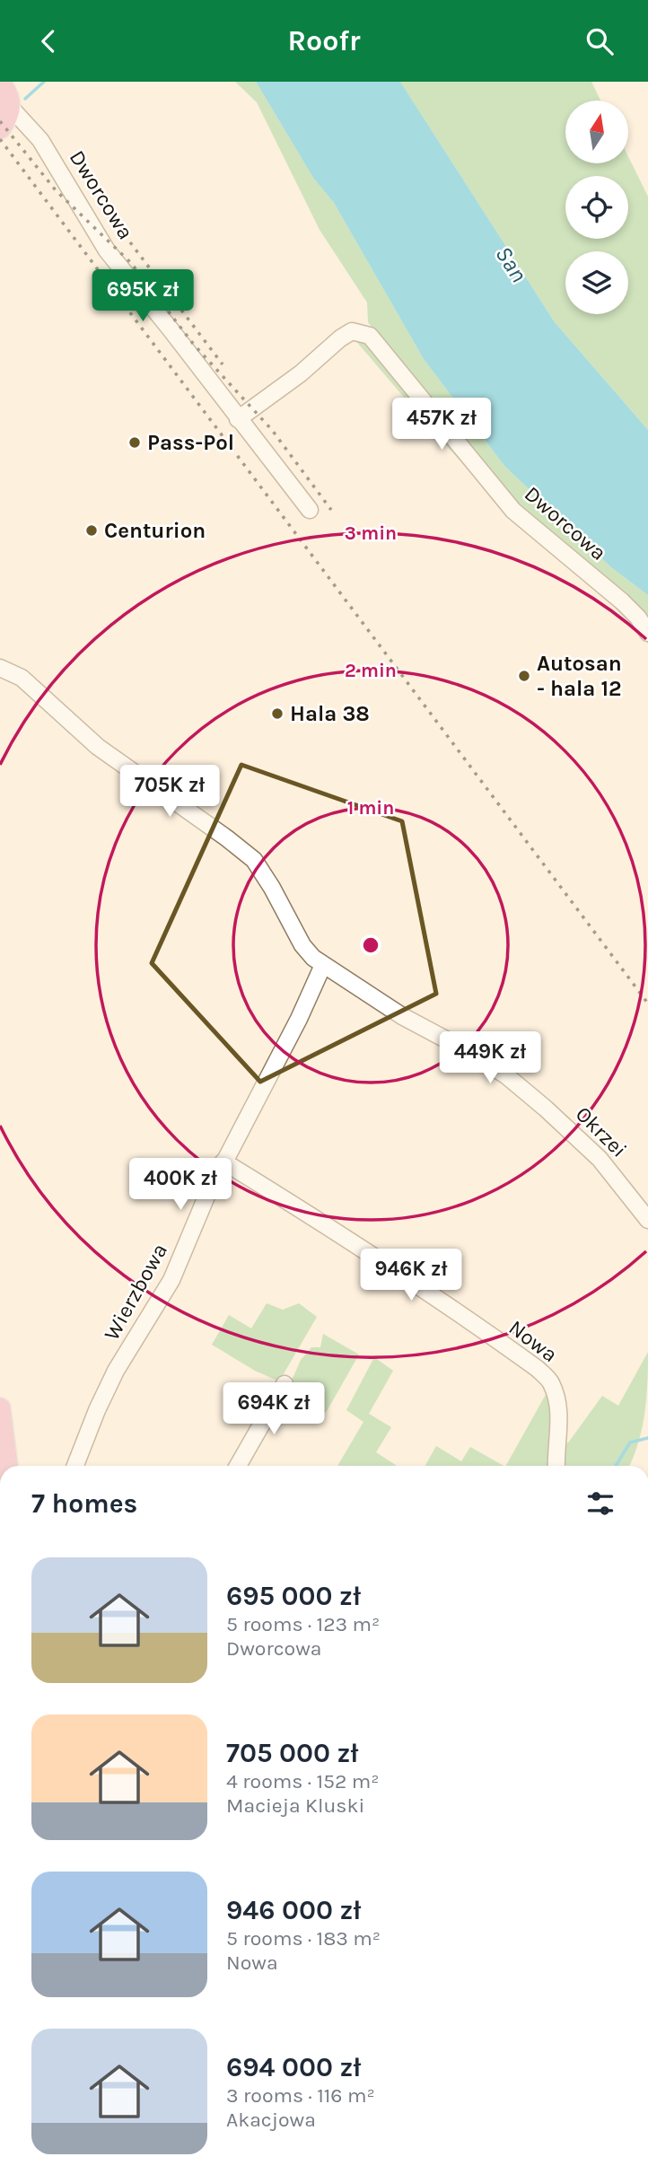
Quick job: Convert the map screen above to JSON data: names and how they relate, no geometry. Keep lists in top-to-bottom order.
{
  "streets": {
    "main road": ["Dworcowa"],
    "street": ["Okrzei", "Wierzbowa", "Nowa"]
  },
  "crossings": [
    ["Okrzei", "Wierzbowa"],
    ["Wierzbowa", "Nowa"]
  ],
  "water": ["San"],
  "places": [
    "Pass-Pol",
    "Centurion",
    "Autosan - hala 12",
    "Hala 38"
  ],
  "north": "top",
  "page": {
    "header": "Roofr",
    "price": [
      "695K zł",
      "457K zł",
      "705K zł",
      "449K zł",
      "400K zł",
      "946K zł",
      "694K zł"
    ],
    "heading": "7 homes",
    "list": [
      {
        "name": "695 000 zł",
        "note": "5 rooms · 123 m² · Dworcowa"
      },
      {
        "name": "705 000 zł",
        "note": "4 rooms · 152 m² · Macieja Kluski"
      },
      {
        "name": "946 000 zł",
        "note": "5 rooms · 183 m² · Nowa"
      },
      {
        "name": "694 000 zł",
        "note": "3 rooms · 116 m² · Akacjowa"
      }
    ]
  },
  "rings": ["3 min", "2 min", "1 min"]
}
